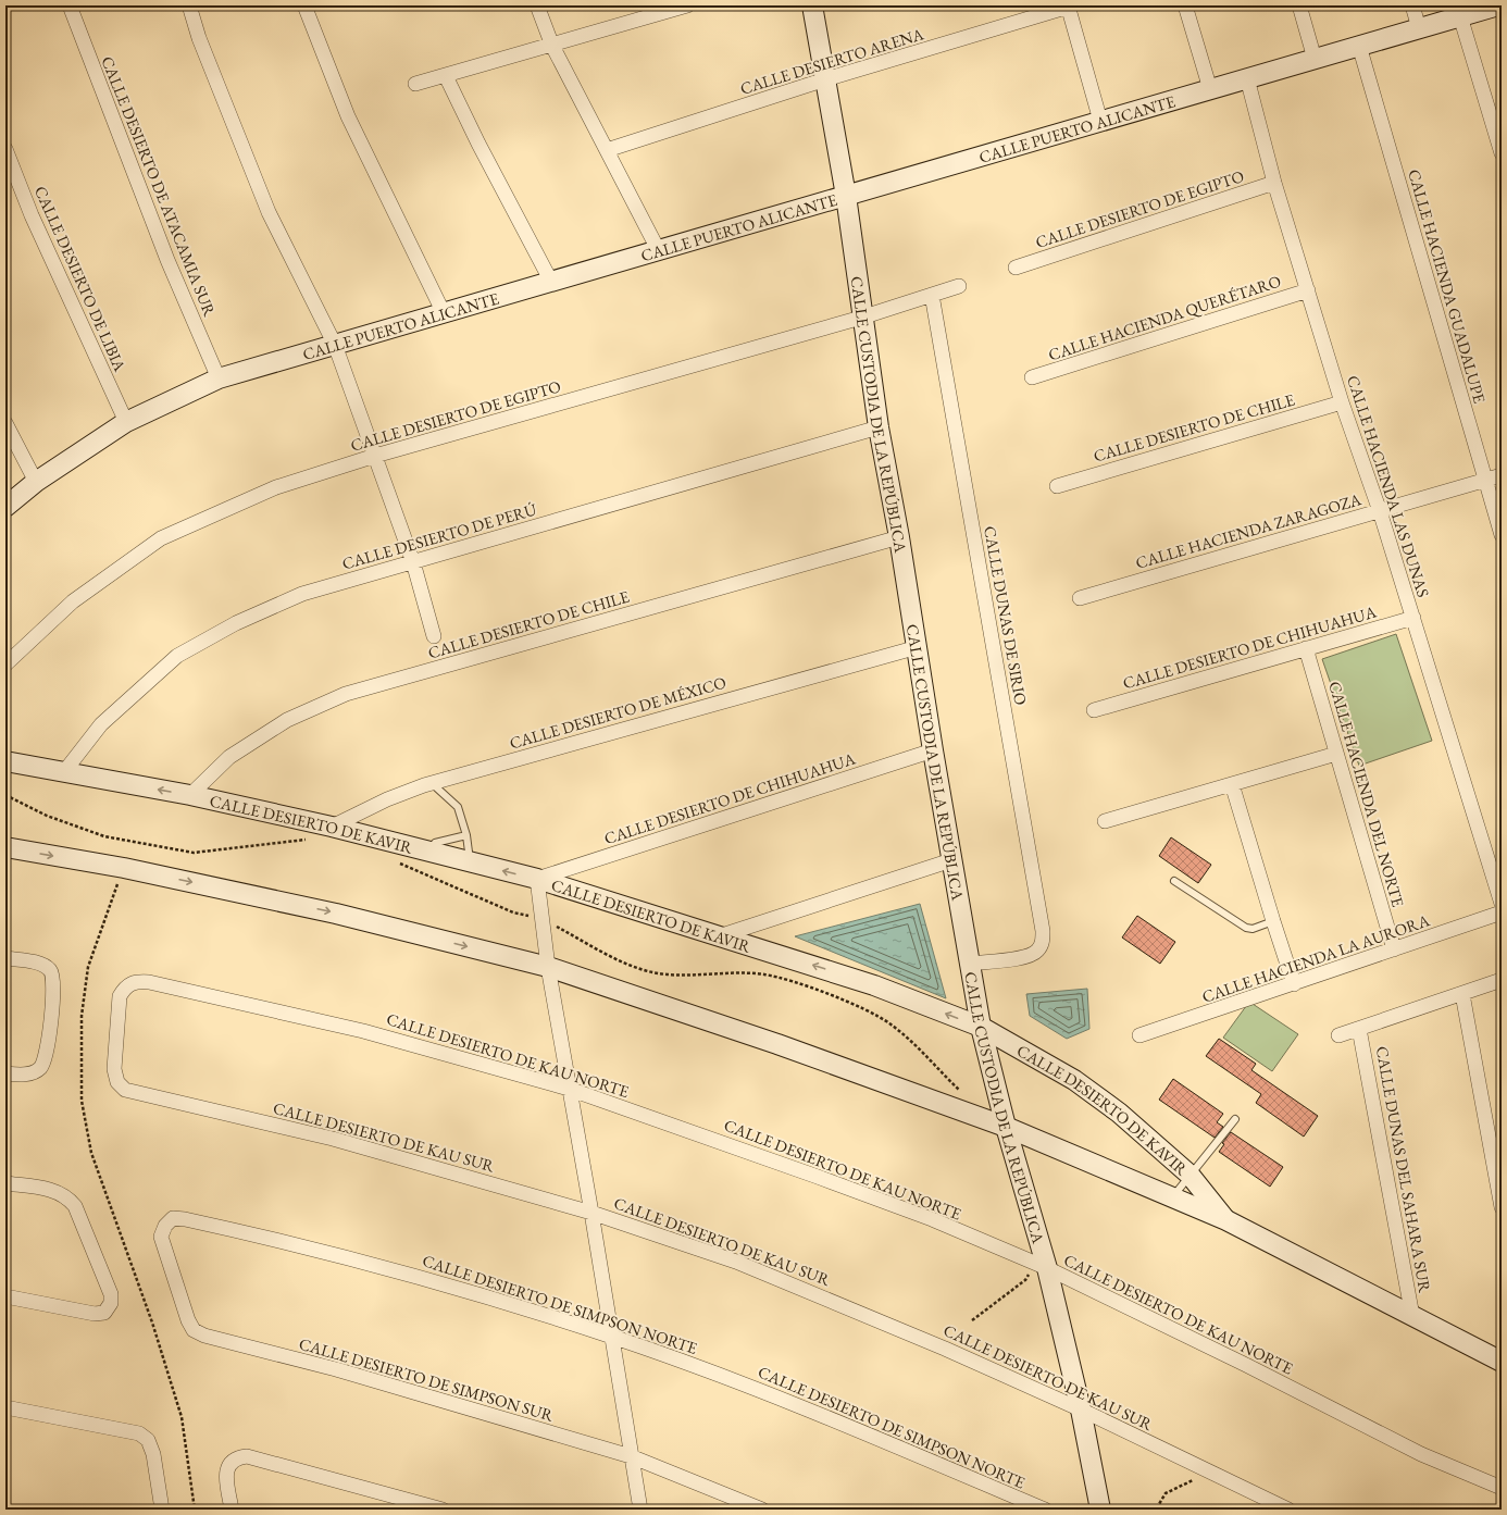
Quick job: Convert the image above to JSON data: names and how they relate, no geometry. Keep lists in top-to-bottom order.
{
  "streets": {
    "street": [
      "CALLE DESIERTO ARENA",
      "CALLE PUERTO ALICANTE",
      "CALLE DESIERTO DE ATACAMIA SUR",
      "CALLE DESIERTO DE EGIPTO",
      "CALLE DESIERTO DE LIBIA",
      "CALLE HACIENDA GUADALUPE",
      "CALLE HACIENDA QUERÉTARO",
      "CALLE CUSTODIA DE LA REPÚBLICA",
      "CALLE DESIERTO DE CHILE",
      "CALLE HACIENDA LAS DUNAS",
      "CALLE HACIENDA ZARAGOZA",
      "CALLE DESIERTO DE PERÚ",
      "CALLE DUNAS DE SIRIO",
      "CALLE DESIERTO DE CHIHUAHUA",
      "CALLE DESIERTO DE MÉXICO",
      "CALLE HACIENDA DEL NORTE",
      "CALLE DESIERTO DE KAVIR",
      "CALLE HACIENDA LA AURORA",
      "CALLE DESIERTO DE KAU NORTE",
      "CALLE DESIERTO DE KAU SUR",
      "CALLE DUNAS DEL SAHARA SUR",
      "CALLE DESIERTO DE SIMPSON NORTE",
      "CALLE DESIERTO DE SIMPSON SUR"
    ]
  },
  "crossings": [
    ["CALLE DESIERTO ARENA", "CALLE CUSTODIA DE LA REPÚBLICA"],
    ["CALLE PUERTO ALICANTE", "CALLE DESIERTO DE ATACAMIA SUR"],
    ["CALLE PUERTO ALICANTE", "CALLE DESIERTO DE LIBIA"],
    ["CALLE PUERTO ALICANTE", "CALLE HACIENDA GUADALUPE"],
    ["CALLE PUERTO ALICANTE", "CALLE CUSTODIA DE LA REPÚBLICA"],
    ["CALLE PUERTO ALICANTE", "CALLE HACIENDA LAS DUNAS"],
    ["CALLE DESIERTO DE EGIPTO", "CALLE CUSTODIA DE LA REPÚBLICA"],
    ["CALLE DESIERTO DE EGIPTO", "CALLE HACIENDA LAS DUNAS"],
    ["CALLE DESIERTO DE EGIPTO", "CALLE DUNAS DE SIRIO"],
    ["CALLE HACIENDA GUADALUPE", "CALLE HACIENDA ZARAGOZA"],
    ["CALLE HACIENDA QUERÉTARO", "CALLE HACIENDA LAS DUNAS"],
    ["CALLE CUSTODIA DE LA REPÚBLICA", "CALLE DESIERTO DE CHILE"],
    ["CALLE CUSTODIA DE LA REPÚBLICA", "CALLE DESIERTO DE PERÚ"],
    ["CALLE CUSTODIA DE LA REPÚBLICA", "CALLE DUNAS DE SIRIO"],
    ["CALLE CUSTODIA DE LA REPÚBLICA", "CALLE DESIERTO DE CHIHUAHUA"],
    ["CALLE CUSTODIA DE LA REPÚBLICA", "CALLE DESIERTO DE MÉXICO"],
    ["CALLE CUSTODIA DE LA REPÚBLICA", "CALLE DESIERTO DE KAVIR"],
    ["CALLE CUSTODIA DE LA REPÚBLICA", "CALLE DESIERTO DE KAU NORTE"],
    ["CALLE CUSTODIA DE LA REPÚBLICA", "CALLE DESIERTO DE KAU SUR"],
    ["CALLE DESIERTO DE CHILE", "CALLE HACIENDA LAS DUNAS"],
    ["CALLE DESIERTO DE CHILE", "CALLE DESIERTO DE KAVIR"],
    ["CALLE HACIENDA LAS DUNAS", "CALLE HACIENDA ZARAGOZA"],
    ["CALLE HACIENDA LAS DUNAS", "CALLE DESIERTO DE CHIHUAHUA"],
    ["CALLE DESIERTO DE PERÚ", "CALLE DESIERTO DE KAVIR"],
    ["CALLE DESIERTO DE CHIHUAHUA", "CALLE HACIENDA DEL NORTE"],
    ["CALLE DESIERTO DE CHIHUAHUA", "CALLE DESIERTO DE KAVIR"],
    ["CALLE DESIERTO DE MÉXICO", "CALLE DESIERTO DE KAVIR"],
    ["CALLE HACIENDA DEL NORTE", "CALLE HACIENDA LA AURORA"],
    ["CALLE DESIERTO DE KAVIR", "CALLE DUNAS DEL SAHARA SUR"],
    ["CALLE DESIERTO DE KAU NORTE", "CALLE DESIERTO DE KAU SUR"],
    ["CALLE DESIERTO DE SIMPSON NORTE", "CALLE DESIERTO DE SIMPSON SUR"]
  ]
}
